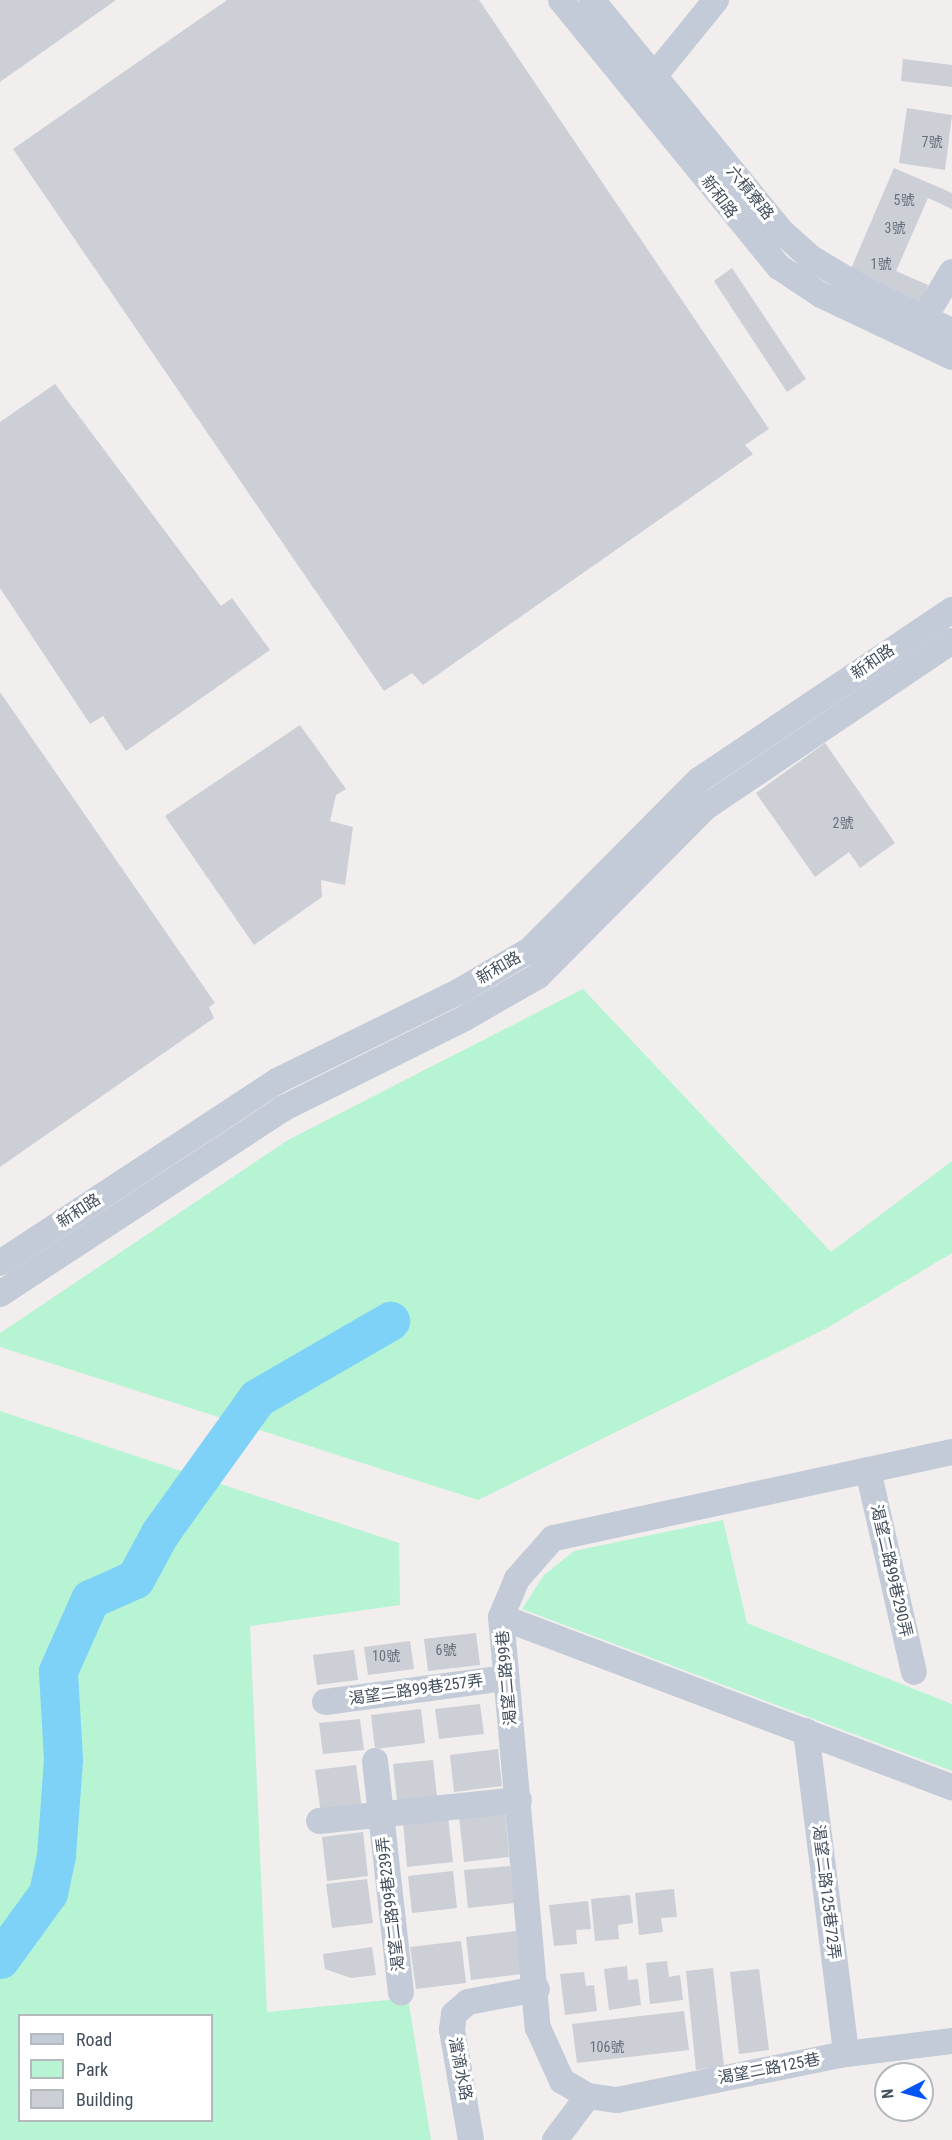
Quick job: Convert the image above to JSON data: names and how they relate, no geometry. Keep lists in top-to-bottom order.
{
  "streets": {
    "street": [
      "六槓寮路",
      "新和路",
      "渴望二路99巷290弄",
      "渴望二路99巷",
      "渴望二路99巷257弄",
      "渴望二路125巷72弄",
      "渴望二路99巷239弄",
      "澢滴水路",
      "渴望二路125巷"
    ]
  },
  "crossings": [
    ["渴望二路99巷290弄", "渴望二路99巷"],
    ["渴望二路99巷", "渴望二路99巷257弄"],
    ["渴望二路99巷", "渴望二路99巷239弄"],
    ["渴望二路99巷", "澢滴水路"],
    ["渴望二路99巷", "渴望二路125巷"],
    ["渴望二路125巷72弄", "渴望二路125巷"]
  ],
  "house_numbers": [
    "7號",
    "5號",
    "3號",
    "1號",
    "2號",
    "6號",
    "10號",
    "106號"
  ],
  "legend": ["Road", "Park", "Building"],
  "north": "left"
}
